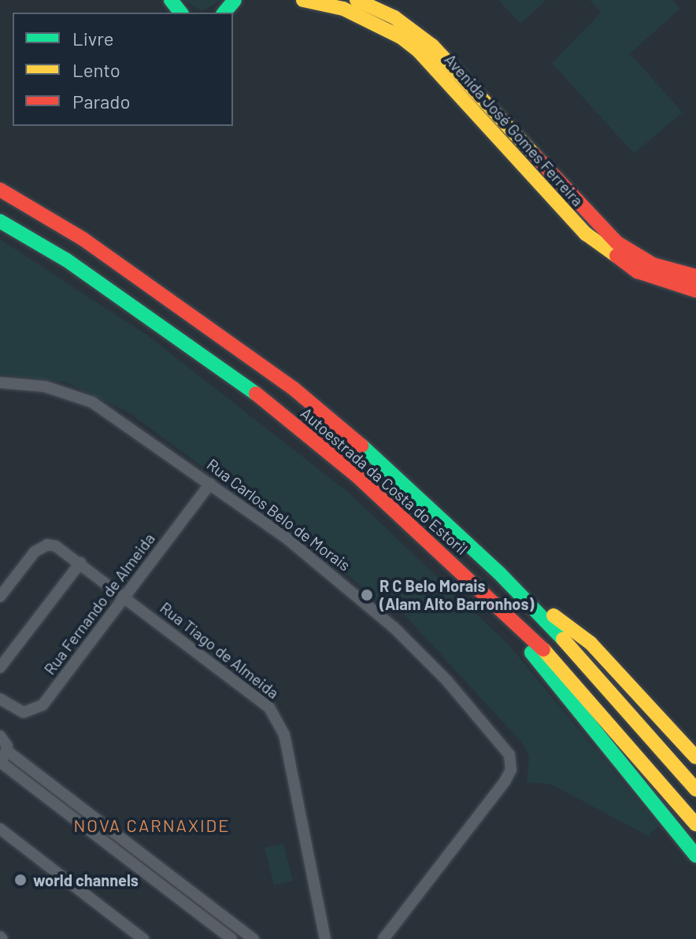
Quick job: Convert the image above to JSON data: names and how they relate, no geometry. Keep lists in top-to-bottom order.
{
  "streets": {
    "main road": ["Avenida José Gomes Ferreira", "Autoestrada da Costa do Estoril"],
    "street": ["Rua Carlos Belo de Morais", "Rua Fernando de Almeida", "Rua Tiago de Almeida"]
  },
  "crossings": [
    ["Rua Carlos Belo de Morais", "Rua Fernando de Almeida"],
    ["Rua Fernando de Almeida", "Rua Tiago de Almeida"]
  ],
  "districts": ["NOVA CARNAXIDE"],
  "places": ["R C Belo Morais (Alam Alto Barronhos)", "world channels"],
  "legend": ["Livre", "Lento", "Parado"]
}
